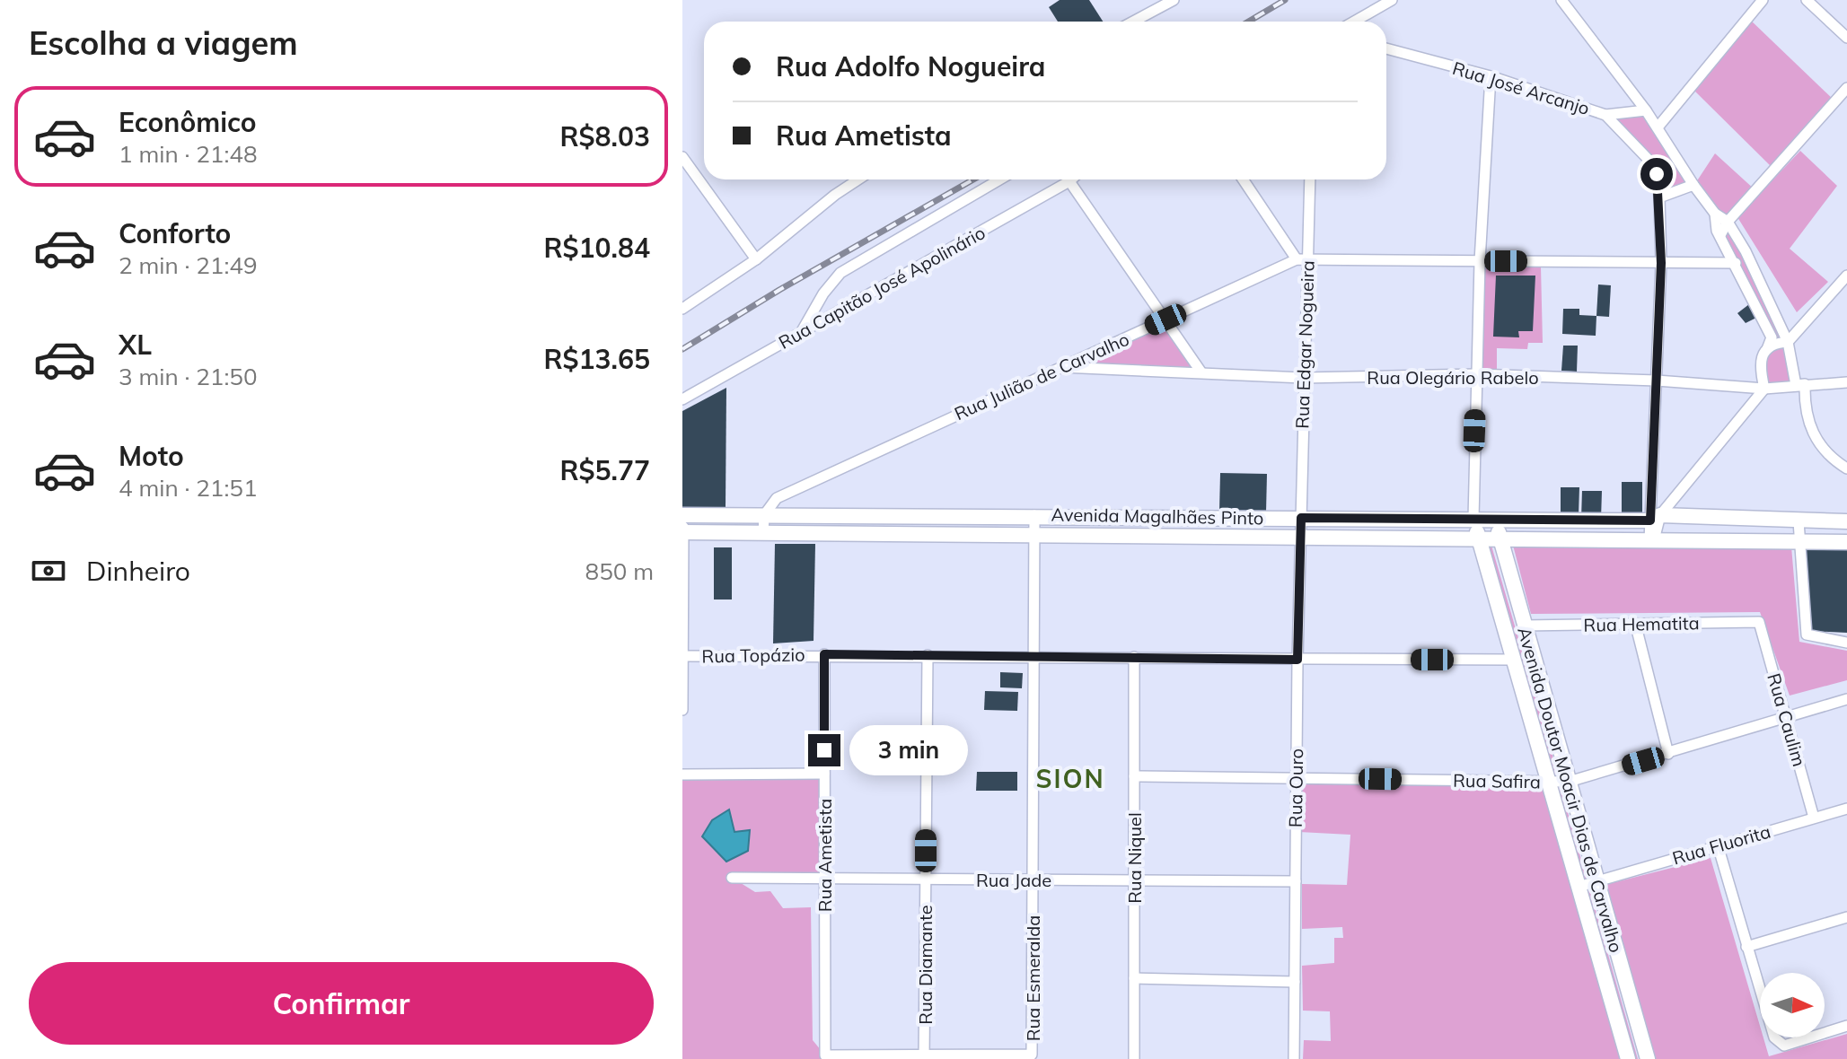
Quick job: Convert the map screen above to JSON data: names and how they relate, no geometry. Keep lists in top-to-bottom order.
{
  "streets": {
    "main road": ["Avenida Magalhães Pinto", "Avenida Doutor Moacir Dias de Carvalho"],
    "street": [
      "Rua José Arcanjo",
      "Rua Capitão José Apolinário",
      "Rua Edgar Nogueira",
      "Rua Julião de Carvalho",
      "Rua Olegário Rabelo",
      "Rua Hematita",
      "Rua Topázio",
      "Rua Caulim",
      "Rua Safira",
      "Rua Ouro",
      "Rua Fluorita",
      "Rua Ametista",
      "Rua Niquel",
      "Rua Jade",
      "Rua Diamante",
      "Rua Esmeralda"
    ]
  },
  "crossings": [
    ["Rua José Arcanjo", "Rua Julião de Carvalho"],
    ["Rua José Arcanjo", "Rua Olegário Rabelo"],
    ["Rua José Arcanjo", "Avenida Magalhães Pinto"],
    ["Rua Edgar Nogueira", "Rua Julião de Carvalho"],
    ["Rua Edgar Nogueira", "Rua Olegário Rabelo"],
    ["Rua Edgar Nogueira", "Avenida Magalhães Pinto"],
    ["Rua Edgar Nogueira", "Rua Ouro"],
    ["Rua Julião de Carvalho", "Rua Olegário Rabelo"],
    ["Rua Julião de Carvalho", "Avenida Magalhães Pinto"],
    ["Avenida Magalhães Pinto", "Rua Ouro"],
    ["Avenida Magalhães Pinto", "Avenida Doutor Moacir Dias de Carvalho"],
    ["Avenida Magalhães Pinto", "Rua Esmeralda"],
    ["Rua Hematita", "Rua Caulim"],
    ["Rua Hematita", "Avenida Doutor Moacir Dias de Carvalho"],
    ["Rua Topázio", "Rua Ouro"],
    ["Rua Topázio", "Avenida Doutor Moacir Dias de Carvalho"],
    ["Rua Topázio", "Rua Ametista"],
    ["Rua Topázio", "Rua Niquel"],
    ["Rua Topázio", "Rua Diamante"],
    ["Rua Topázio", "Rua Esmeralda"],
    ["Rua Caulim", "Rua Safira"],
    ["Rua Caulim", "Rua Fluorita"],
    ["Rua Safira", "Rua Ouro"],
    ["Rua Safira", "Avenida Doutor Moacir Dias de Carvalho"],
    ["Rua Safira", "Rua Niquel"],
    ["Rua Ouro", "Rua Jade"],
    ["Avenida Doutor Moacir Dias de Carvalho", "Rua Fluorita"],
    ["Rua Ametista", "Rua Jade"],
    ["Rua Ametista", "Rua Diamante"],
    ["Rua Ametista", "Rua Esmeralda"],
    ["Rua Niquel", "Rua Jade"],
    ["Rua Jade", "Rua Diamante"],
    ["Rua Jade", "Rua Esmeralda"],
    ["Rua Diamante", "Rua Esmeralda"]
  ],
  "districts": ["SION"],
  "north": "right",
  "page": {
    "heading": "Escolha a viagem",
    "banner": ["Rua Adolfo Nogueira", "Rua Ametista"],
    "list": [
      {
        "name": "Econômico",
        "note": "1 min · 21:48",
        "value": "R$8.03"
      },
      {
        "name": "Conforto",
        "note": "2 min · 21:49",
        "value": "R$10.84"
      },
      {
        "name": "XL",
        "note": "3 min · 21:50",
        "value": "R$13.65"
      },
      {
        "name": "Moto",
        "note": "4 min · 21:51",
        "value": "R$5.77"
      }
    ],
    "pay": ["Dinheiro", "850 m"],
    "bubble": "3 min",
    "buttons": "Confirmar"
  }
}
